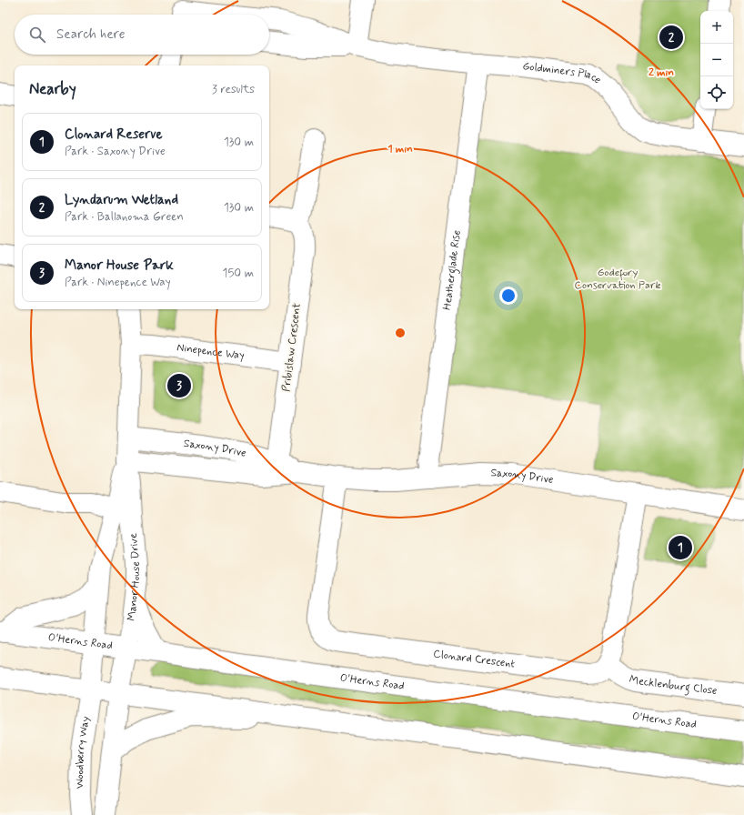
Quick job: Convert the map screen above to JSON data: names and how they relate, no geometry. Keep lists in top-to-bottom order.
{
  "streets": {
    "street": [
      "Goldminers Place",
      "Heatherglade Rise",
      "Pribislaw Crescent",
      "Ninepence Way",
      "Saxony Drive",
      "Manor House Drive",
      "O'Herns Road",
      "Clonard Crescent",
      "Mecklenburg Close",
      "Woodberry Way"
    ]
  },
  "crossings": [
    ["Goldminers Place", "Heatherglade Rise"],
    ["Heatherglade Rise", "Saxony Drive"],
    ["Pribislaw Crescent", "Ninepence Way"],
    ["Pribislaw Crescent", "Saxony Drive"],
    ["Ninepence Way", "Manor House Drive"],
    ["Saxony Drive", "Manor House Drive"],
    ["Saxony Drive", "Clonard Crescent"],
    ["Manor House Drive", "O'Herns Road"],
    ["Manor House Drive", "Woodberry Way"],
    ["Clonard Crescent", "Mecklenburg Close"]
  ],
  "parks": ["Godefory Conservation Park"],
  "page": {
    "map_buttons": ["+", "−"],
    "search": "Search here",
    "pins": ["2", "3", "1"],
    "heading": ["Nearby", "3 results"],
    "list": [
      {
        "mark": "1",
        "name": "Clonard Reserve",
        "note": "Park · Saxony Drive",
        "value": "130 m"
      },
      {
        "mark": "2",
        "name": "Lyndarum Wetland",
        "note": "Park · Ballanoma Green",
        "value": "130 m"
      },
      {
        "mark": "3",
        "name": "Manor House Park",
        "note": "Park · Ninepence Way",
        "value": "150 m"
      }
    ]
  },
  "rings": ["2 min", "1 min"]
}
